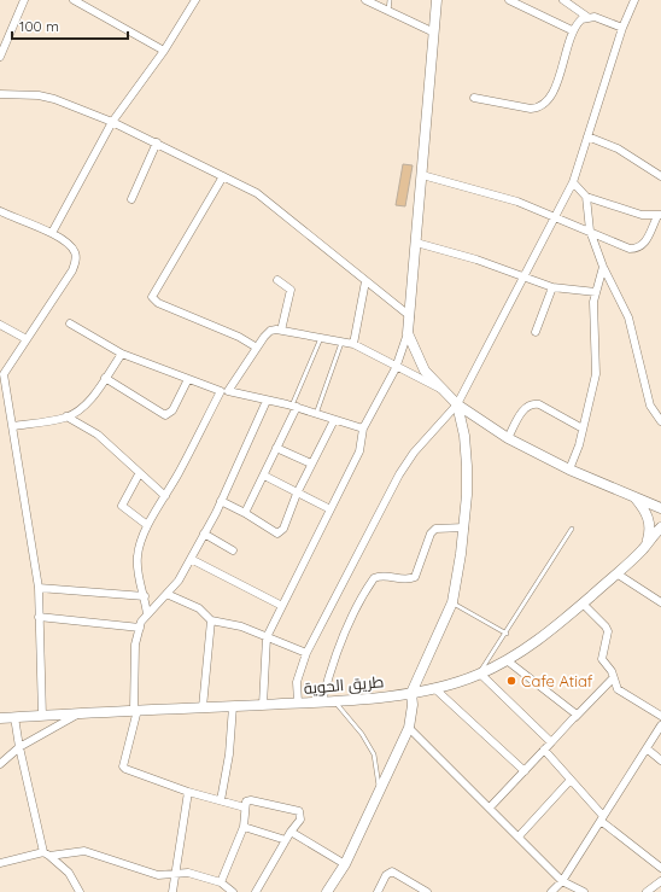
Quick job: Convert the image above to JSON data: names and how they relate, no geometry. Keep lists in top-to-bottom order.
{
  "streets": {
    "street": ["طريق الحوية"]
  },
  "places": ["Cafe Atiaf"],
  "scale_bar": "100 m"
}
